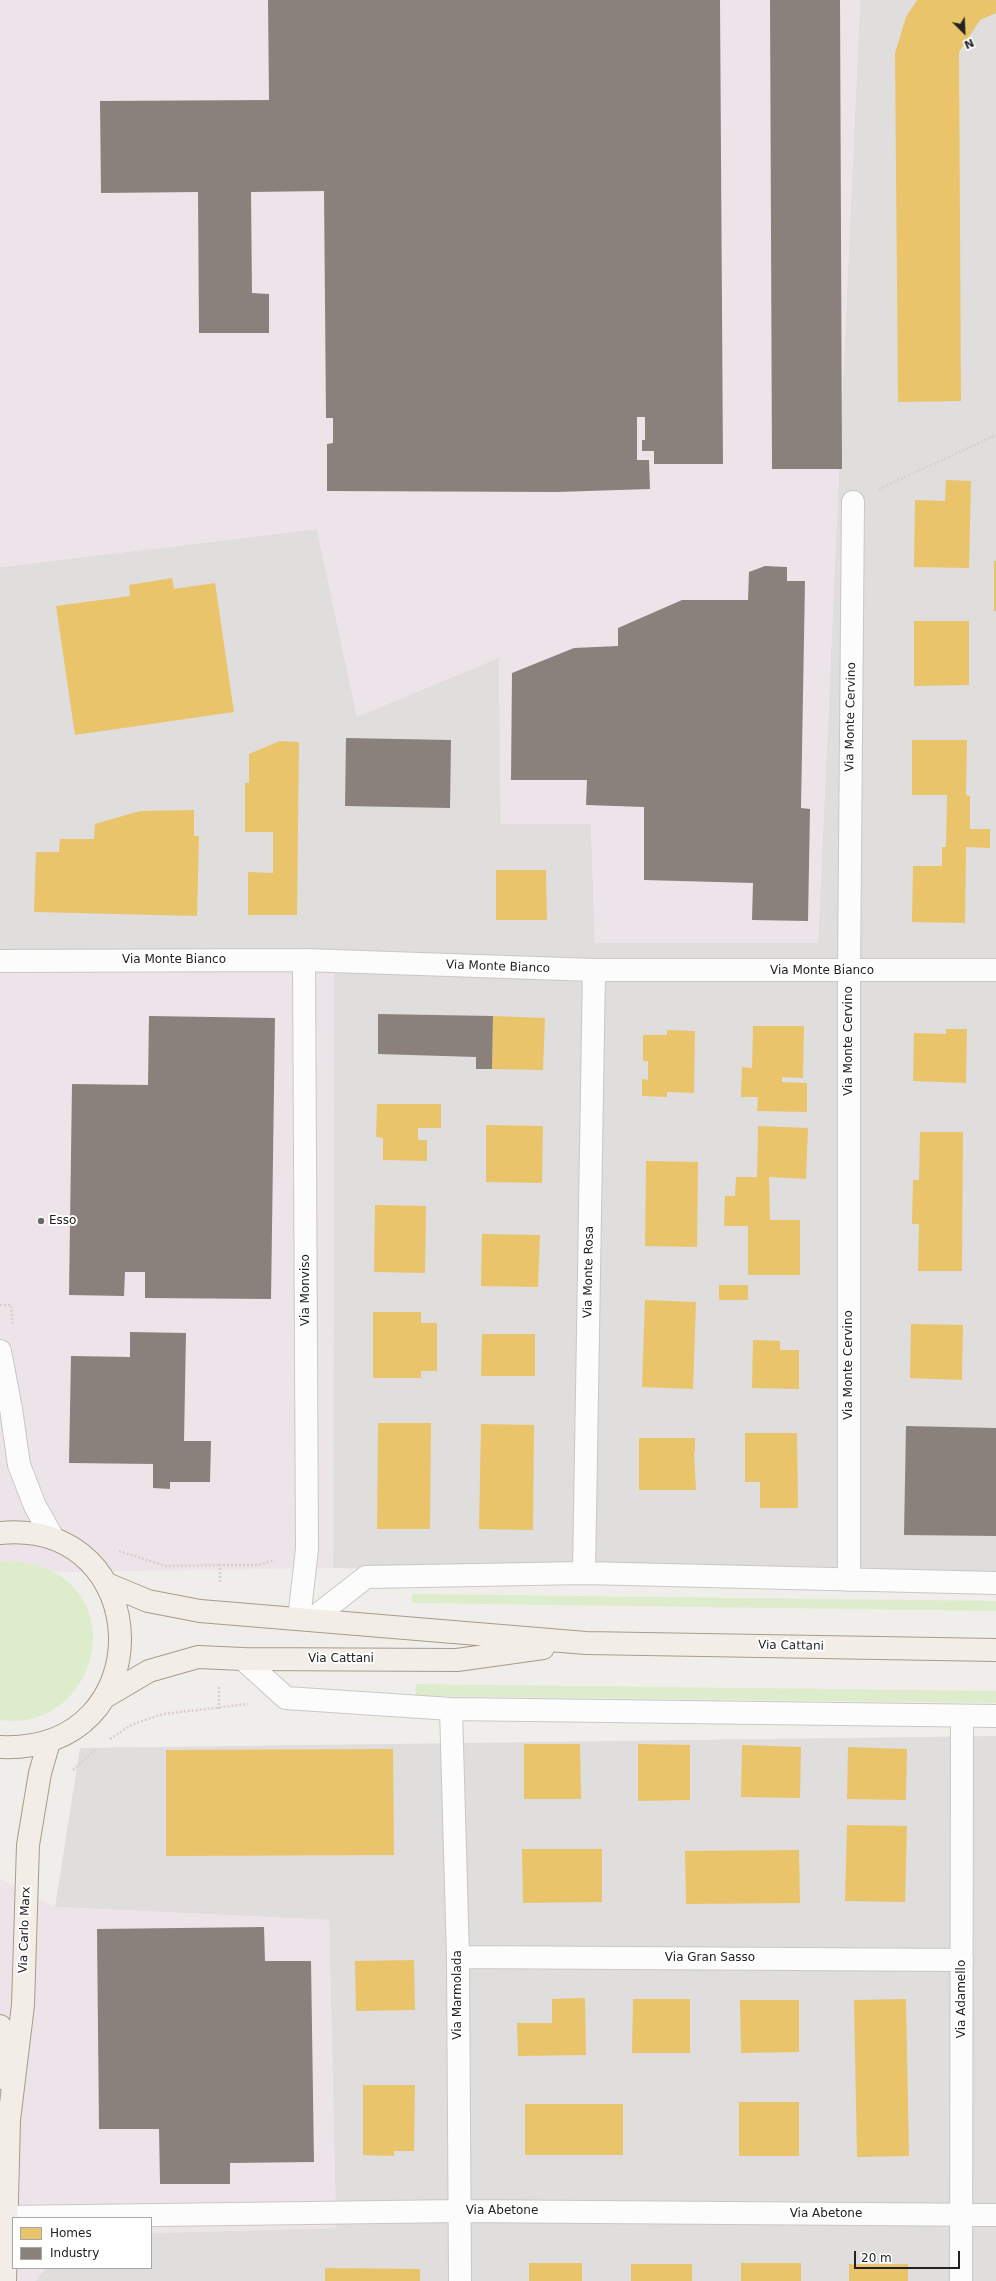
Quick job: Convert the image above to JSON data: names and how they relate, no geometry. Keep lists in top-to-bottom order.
{
  "streets": {
    "main road": ["Via Cattani", "Via Carlo Marx"],
    "street": [
      "Via Monte Cervino",
      "Via Monte Bianco",
      "Via Monte Rosa",
      "Via Monviso",
      "Via Gran Sasso",
      "Via Marmolada",
      "Via Adamello",
      "Via Abetone"
    ]
  },
  "crossings": [
    ["Via Monte Cervino", "Via Monte Bianco"],
    ["Via Monte Bianco", "Via Monte Rosa"],
    ["Via Monte Bianco", "Via Monviso"],
    ["Via Monviso", "Via Cattani"],
    ["Via Carlo Marx", "Via Abetone"],
    ["Via Gran Sasso", "Via Marmolada"],
    ["Via Gran Sasso", "Via Adamello"],
    ["Via Marmolada", "Via Abetone"],
    ["Via Adamello", "Via Abetone"]
  ],
  "places": ["Esso"],
  "legend": ["Homes", "Industry"],
  "scale_bar": "20 m",
  "north": "bottom right"
}
